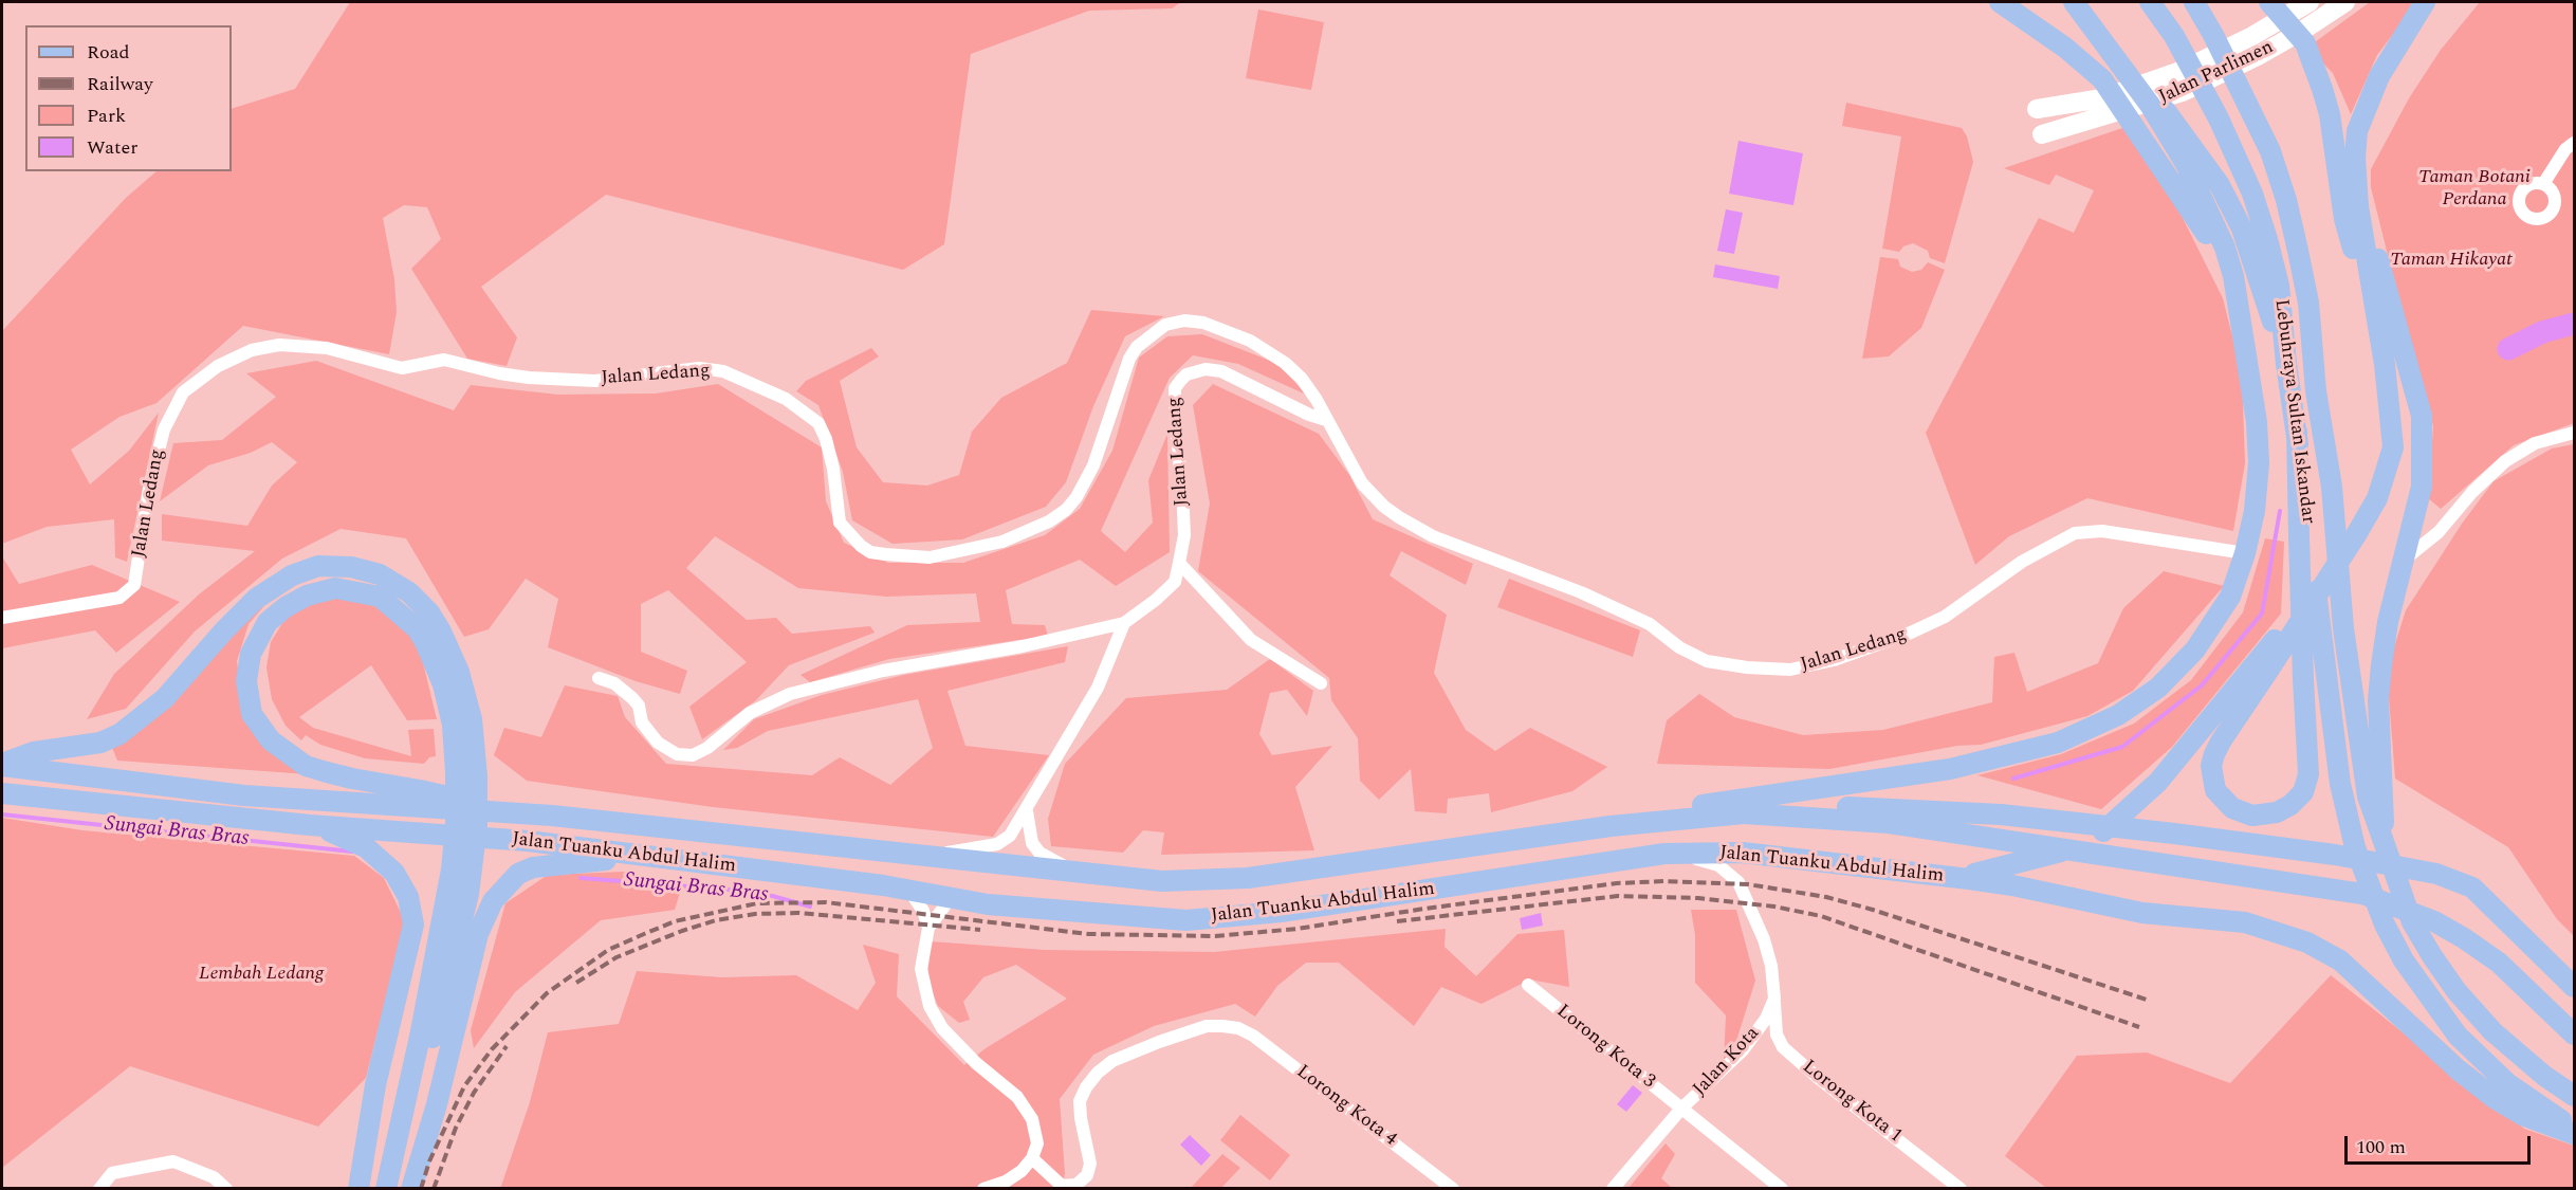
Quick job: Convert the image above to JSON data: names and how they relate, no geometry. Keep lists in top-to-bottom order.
{
  "streets": {
    "main road": ["Lebuhraya Sultan Iskandar", "Jalan Tuanku Abdul Halim"],
    "street": [
      "Jalan Parlimen",
      "Jalan Ledang",
      "Lorong Kota 3",
      "Jalan Kota",
      "Lorong Kota 1",
      "Lorong Kota 4"
    ]
  },
  "crossings": [
    ["Jalan Ledang", "Jalan Tuanku Abdul Halim"],
    ["Lorong Kota 3", "Jalan Kota"],
    ["Jalan Kota", "Lorong Kota 1"]
  ],
  "water": ["Sungai Bras Bras"],
  "parks": ["Taman Botani Perdana", "Taman Hikayat", "Lembah Ledang"],
  "legend": [
    "Road",
    "Railway",
    "Park",
    "Water"
  ],
  "scale_bar": "100 m"
}
